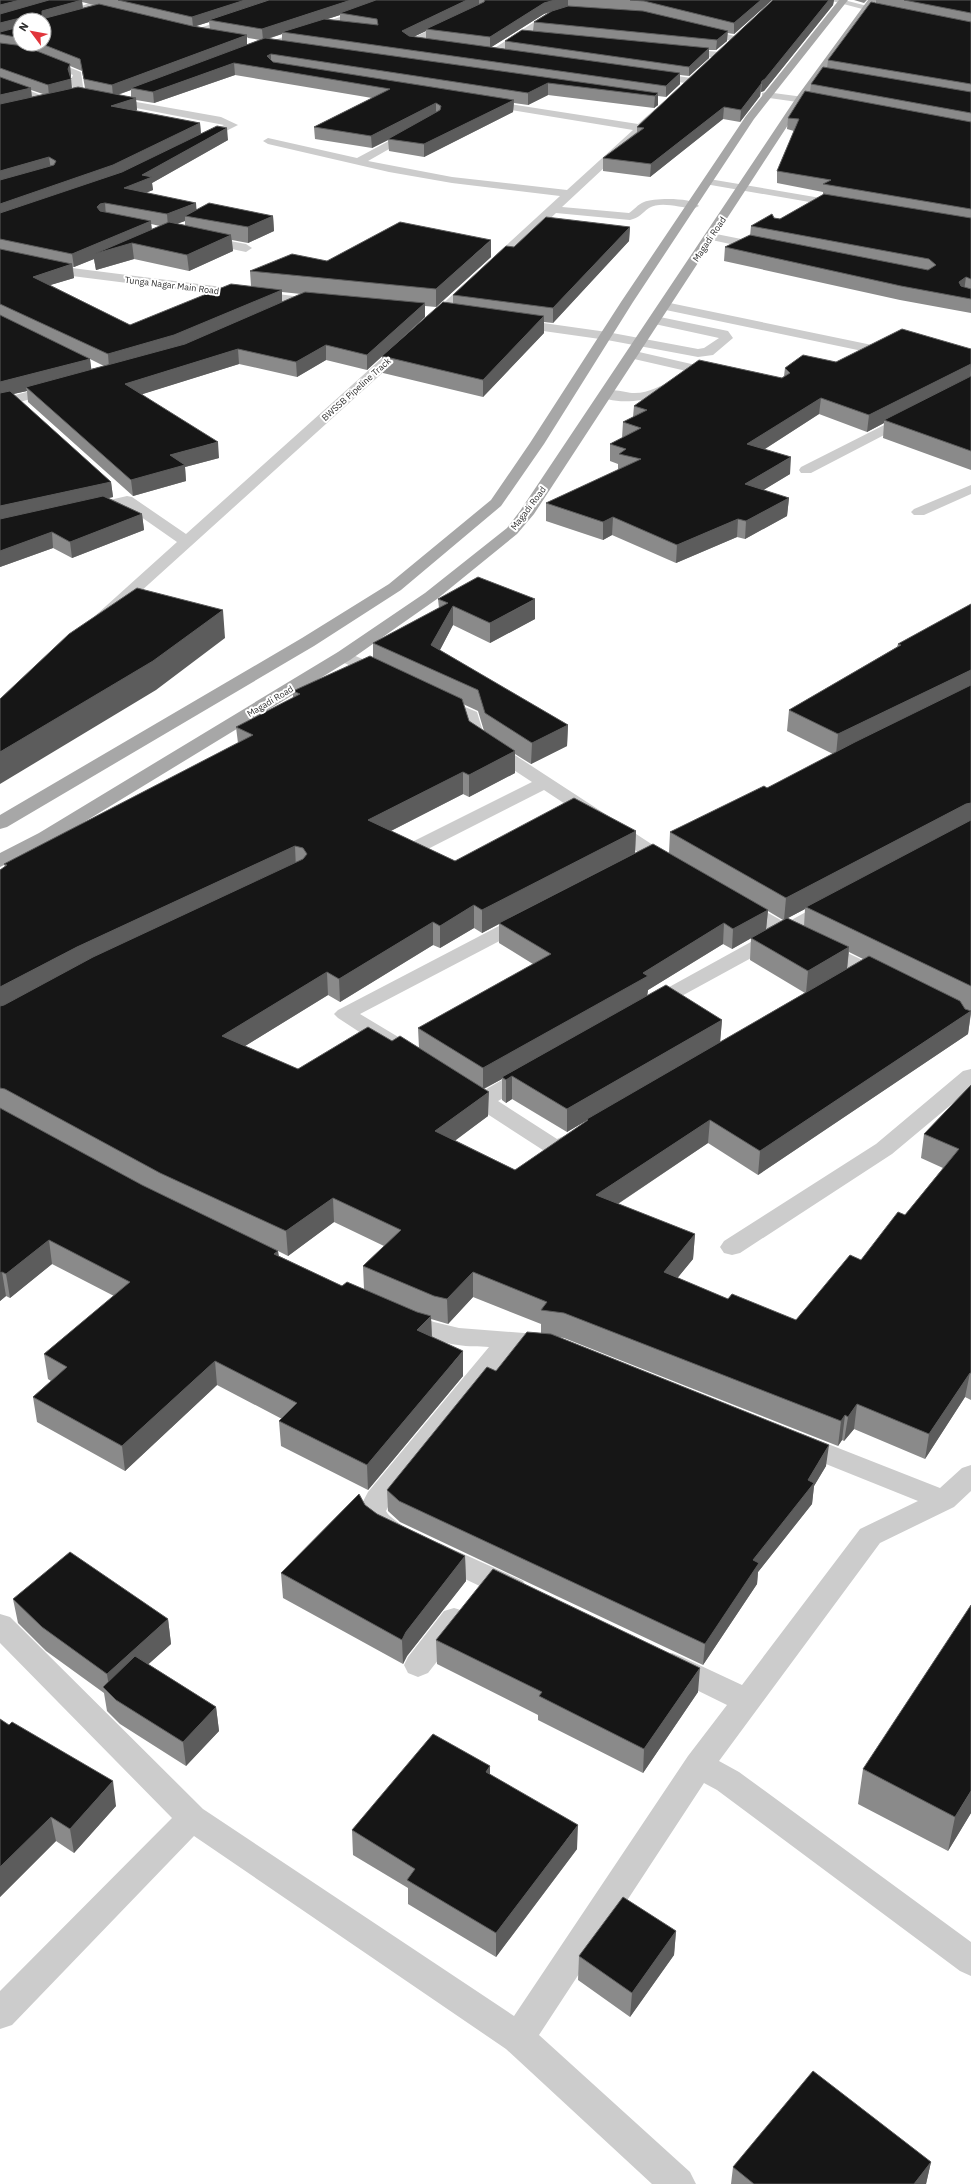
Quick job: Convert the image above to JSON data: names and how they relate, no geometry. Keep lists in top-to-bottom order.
{
  "streets": {
    "main road": ["Magadi Road"],
    "street": ["Tunga Nagar Main Road", "BWSSB Pipeline Track"]
  },
  "north": "top left"
}
